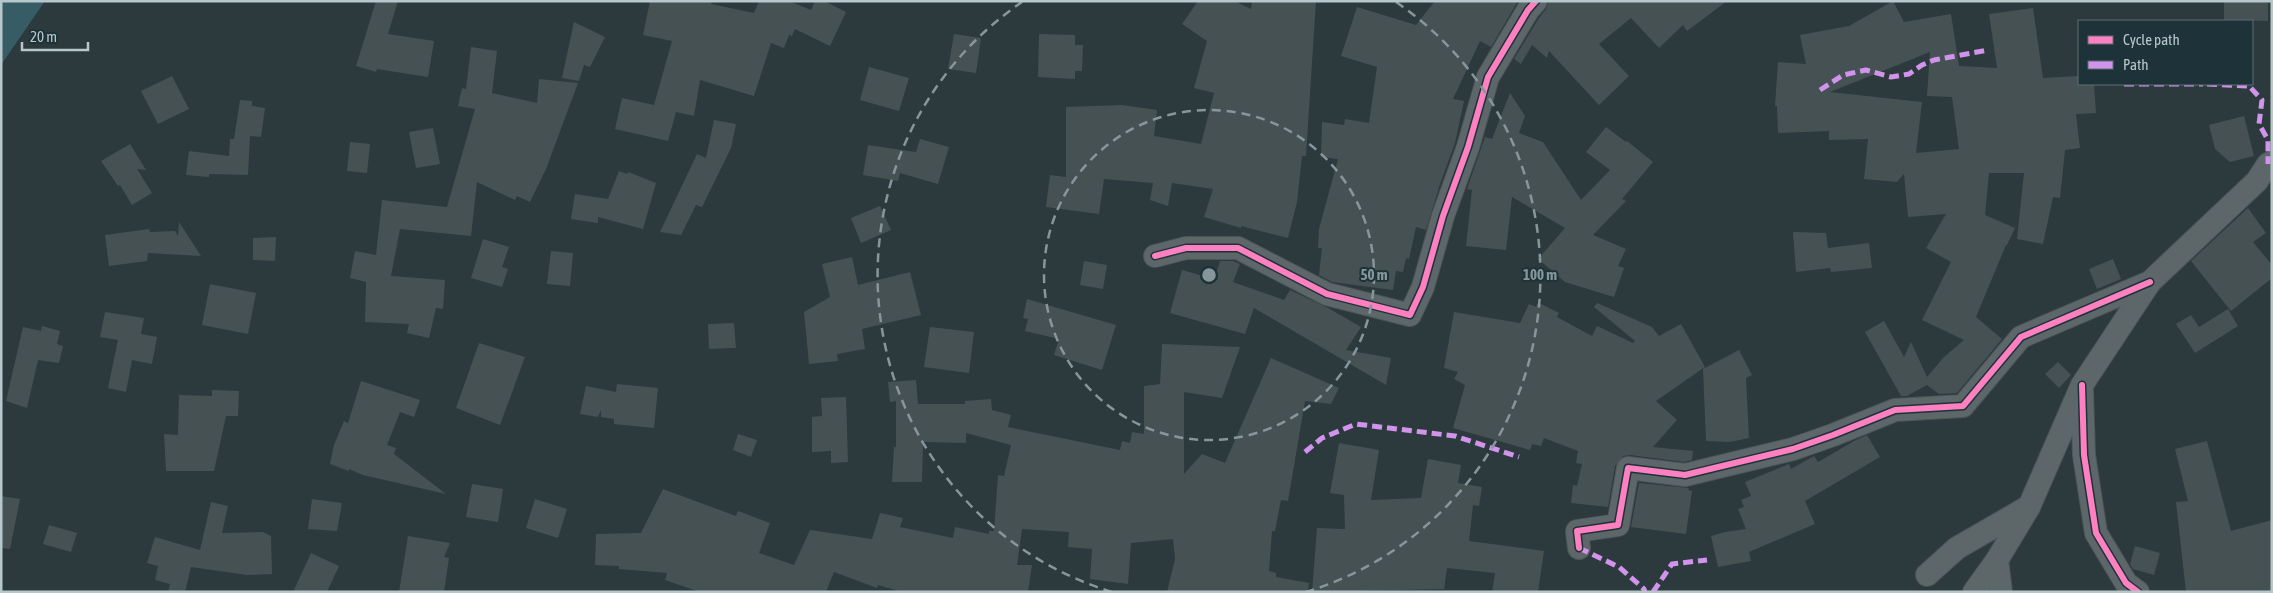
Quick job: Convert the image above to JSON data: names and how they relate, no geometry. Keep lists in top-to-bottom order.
{
  "legend": ["Cycle path", "Path"],
  "scale_bar": "20 m",
  "rings": ["50 m", "100 m"]
}
